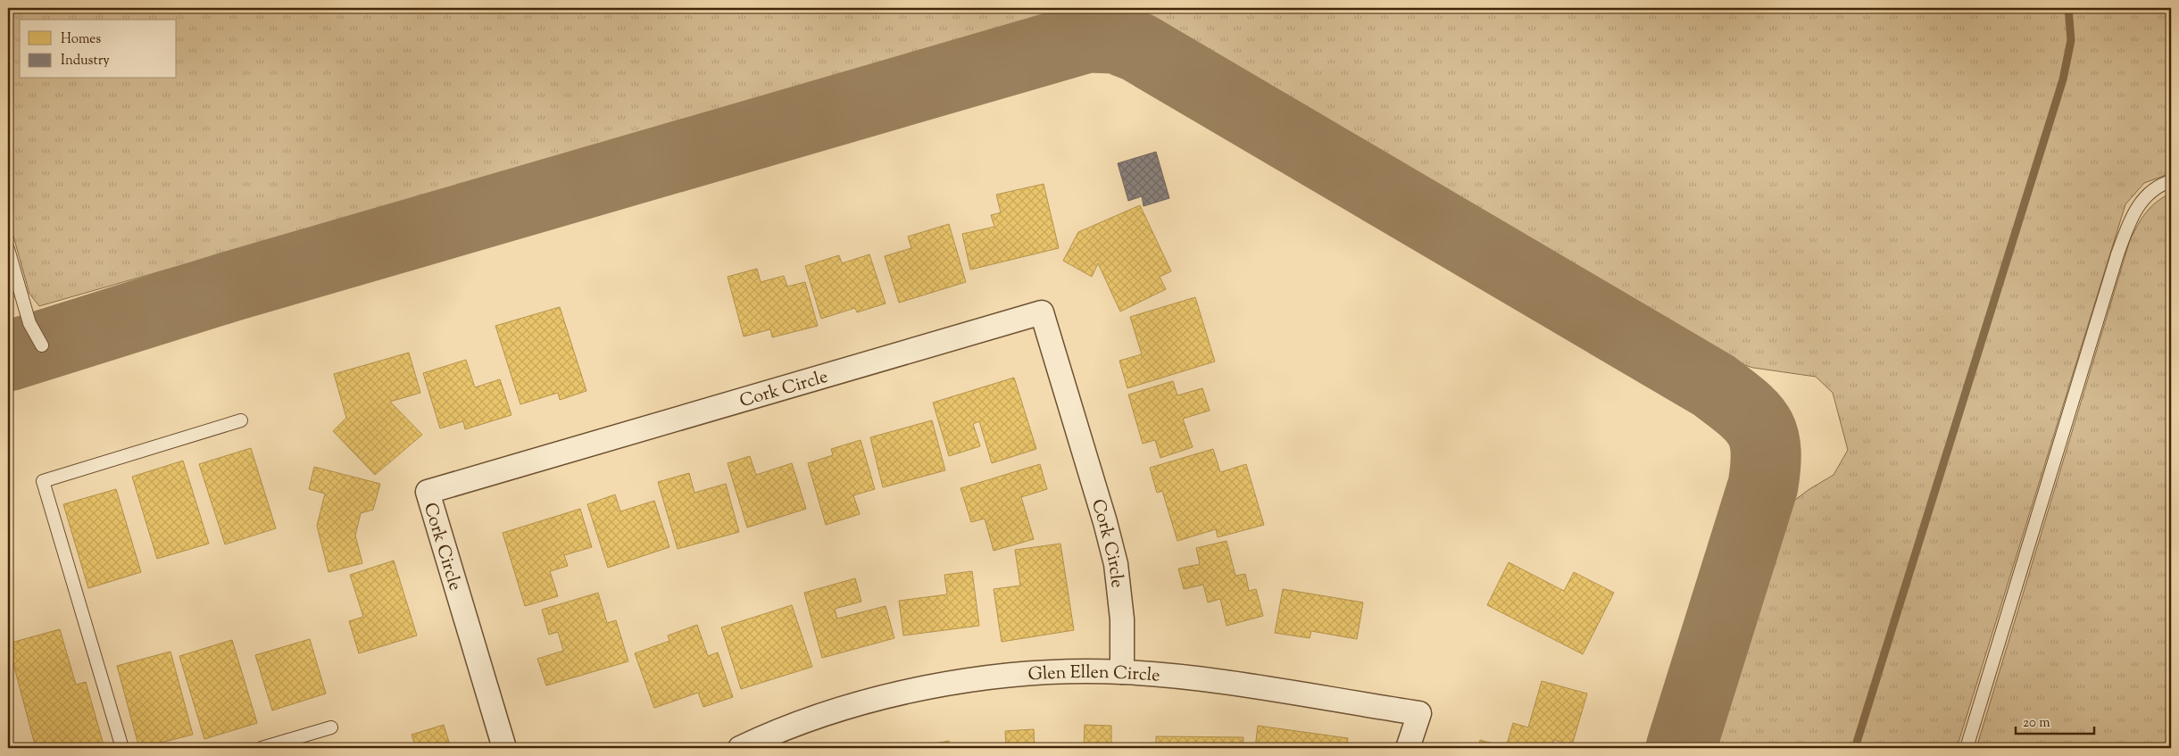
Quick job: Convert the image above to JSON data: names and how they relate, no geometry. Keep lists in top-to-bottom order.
{
  "streets": {
    "street": ["Cork Circle", "Glen Ellen Circle"]
  },
  "crossings": [
    ["Cork Circle", "Glen Ellen Circle"]
  ],
  "legend": ["Homes", "Industry"],
  "scale_bar": "20 m"
}
